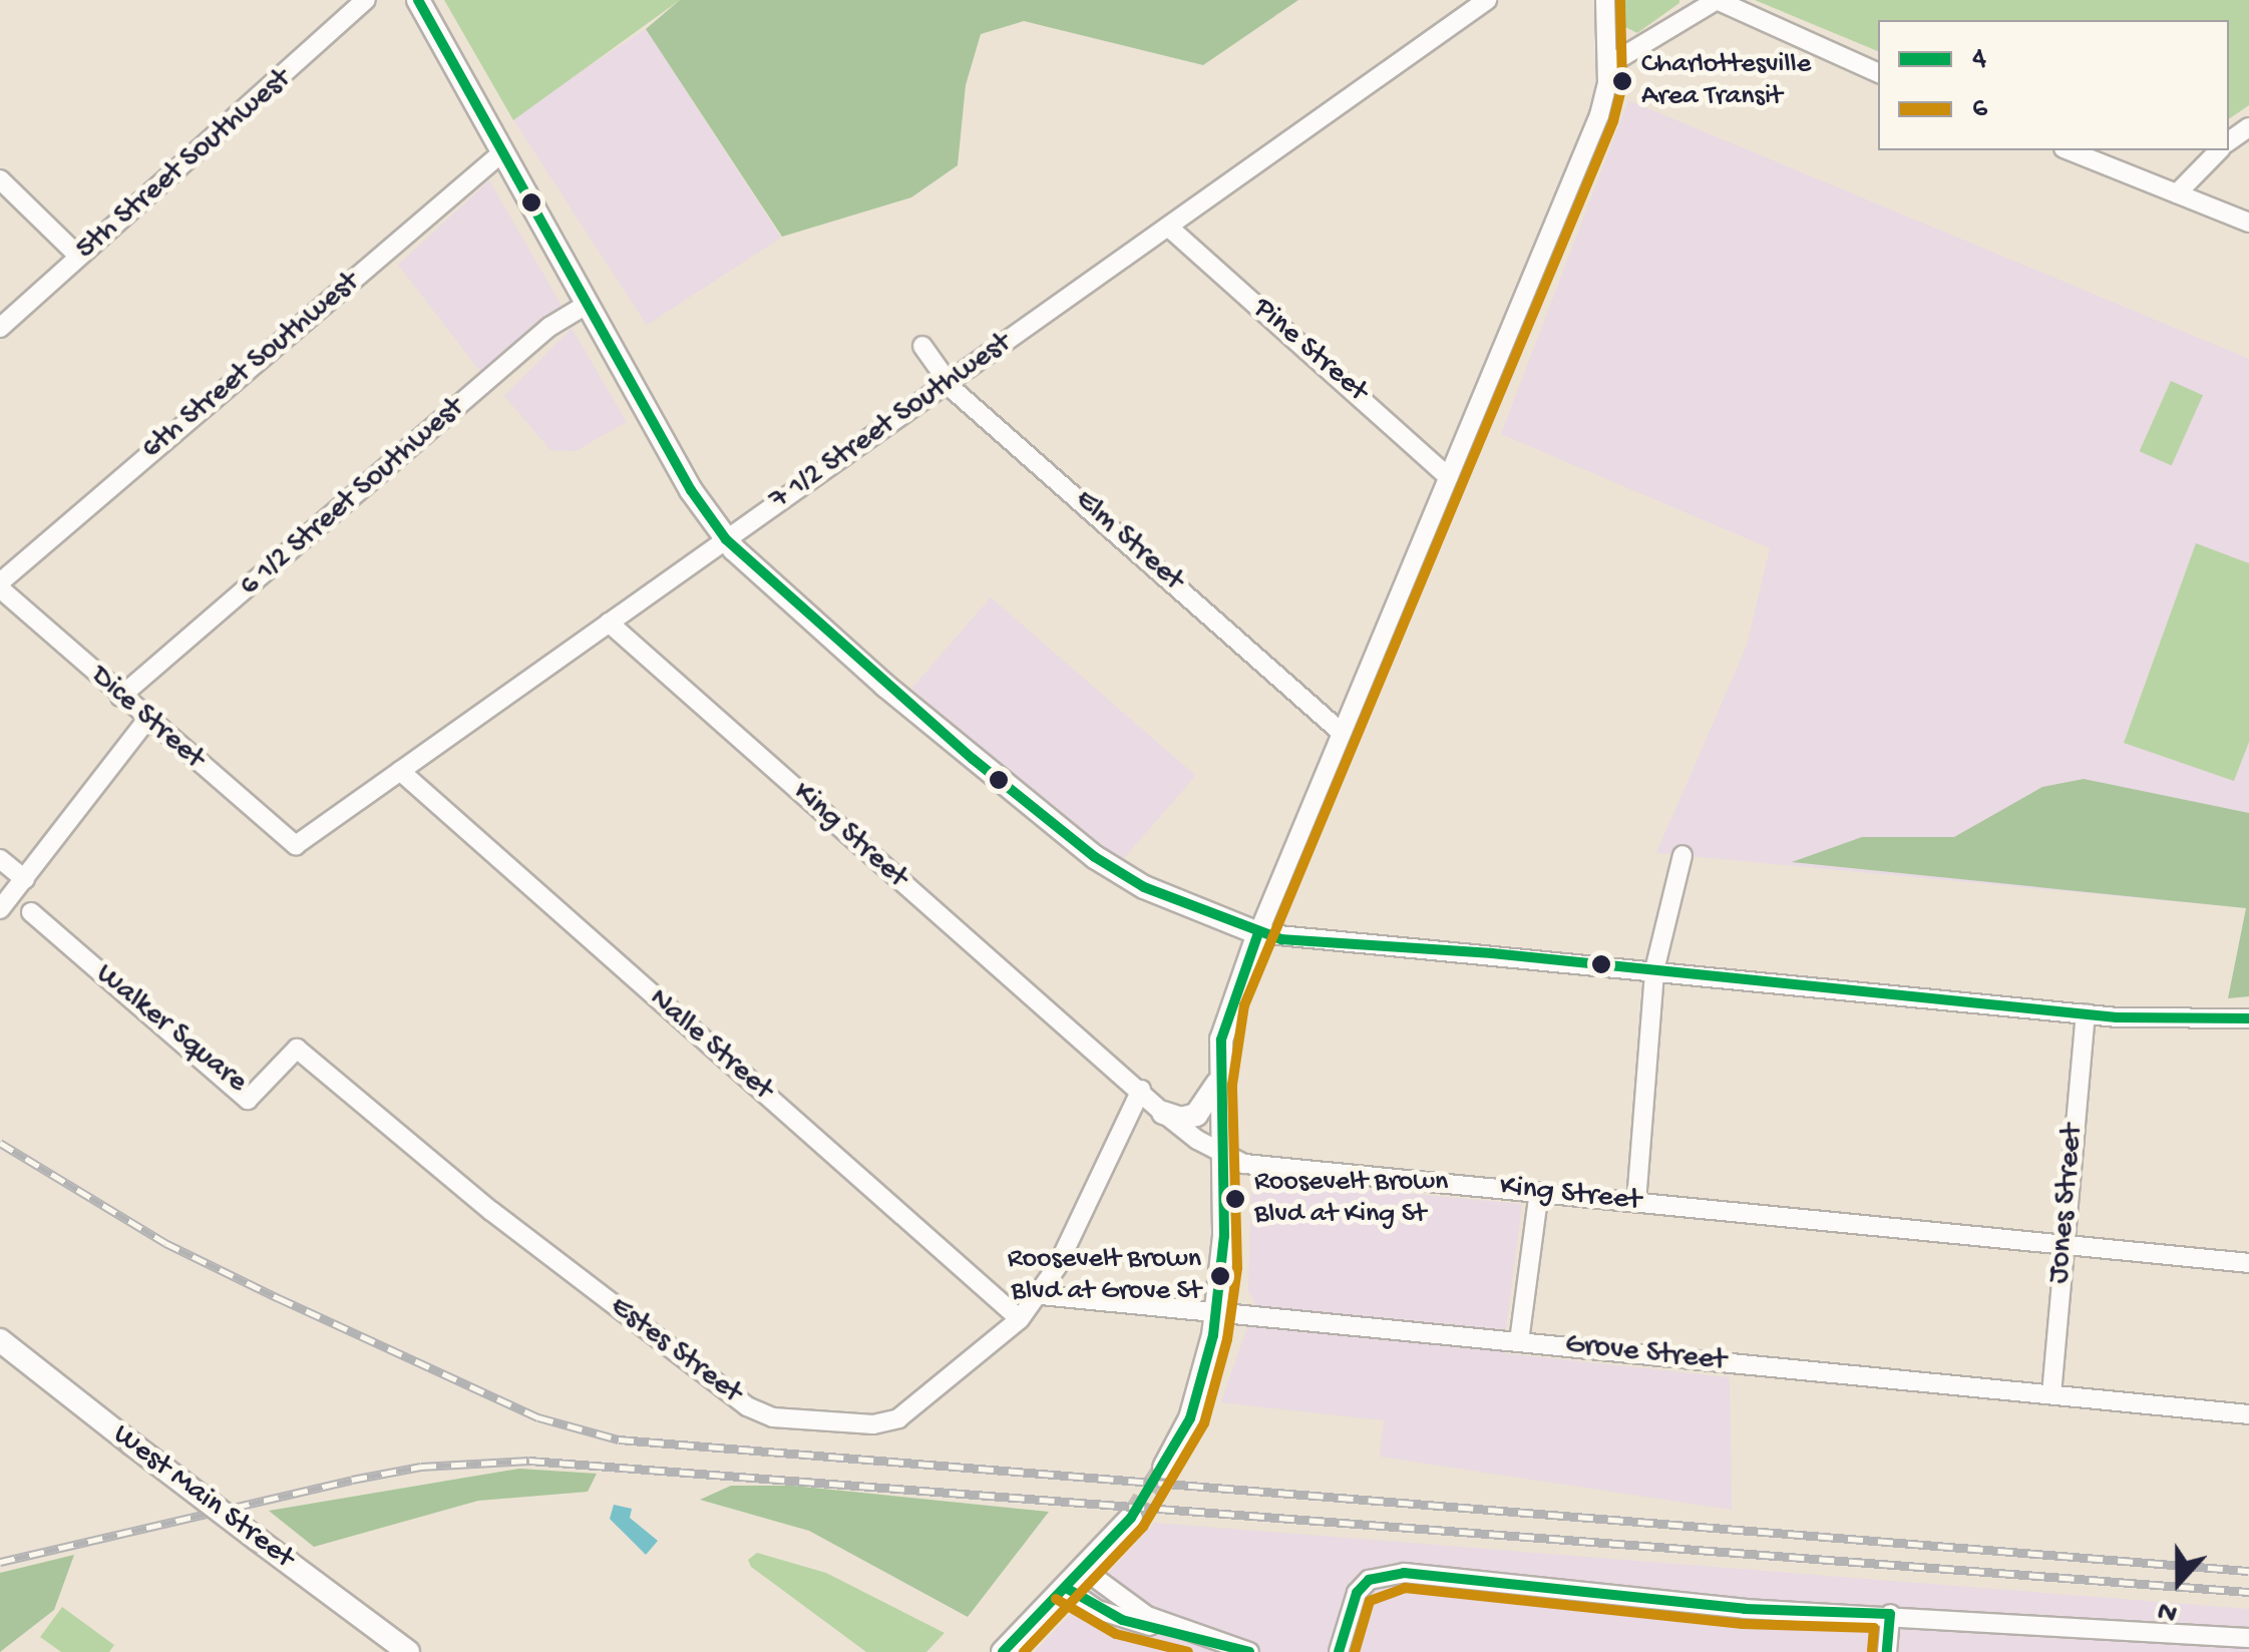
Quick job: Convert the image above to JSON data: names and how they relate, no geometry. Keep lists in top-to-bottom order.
{
  "streets": {
    "main road": ["West Main Street"],
    "street": [
      "5th Street Southwest",
      "Pine Street",
      "6th Street Southwest",
      "7 1/2 Street Southwest",
      "6 1/2 Street Southwest",
      "Elm Street",
      "Dice Street",
      "King Street",
      "Walker Square",
      "Nalle Street",
      "Jones Street",
      "Estes Street",
      "Grove Street"
    ]
  },
  "crossings": [
    ["Pine Street", "7 1/2 Street Southwest"],
    ["6th Street Southwest", "Dice Street"],
    ["7 1/2 Street Southwest", "Elm Street"],
    ["7 1/2 Street Southwest", "Dice Street"],
    ["7 1/2 Street Southwest", "King Street"],
    ["7 1/2 Street Southwest", "Nalle Street"],
    ["6 1/2 Street Southwest", "Dice Street"],
    ["King Street", "Jones Street"],
    ["Walker Square", "Estes Street"],
    ["Nalle Street", "Estes Street"],
    ["Jones Street", "Grove Street"]
  ],
  "places": ["Charlottesville Area Transit", "Roosevelt Brown Blvd at King St", "Roosevelt Brown Blvd at Grove St"],
  "lines": ["transit line 4", "transit line 6"],
  "legend": ["4", "6"],
  "north": "bottom"
}
